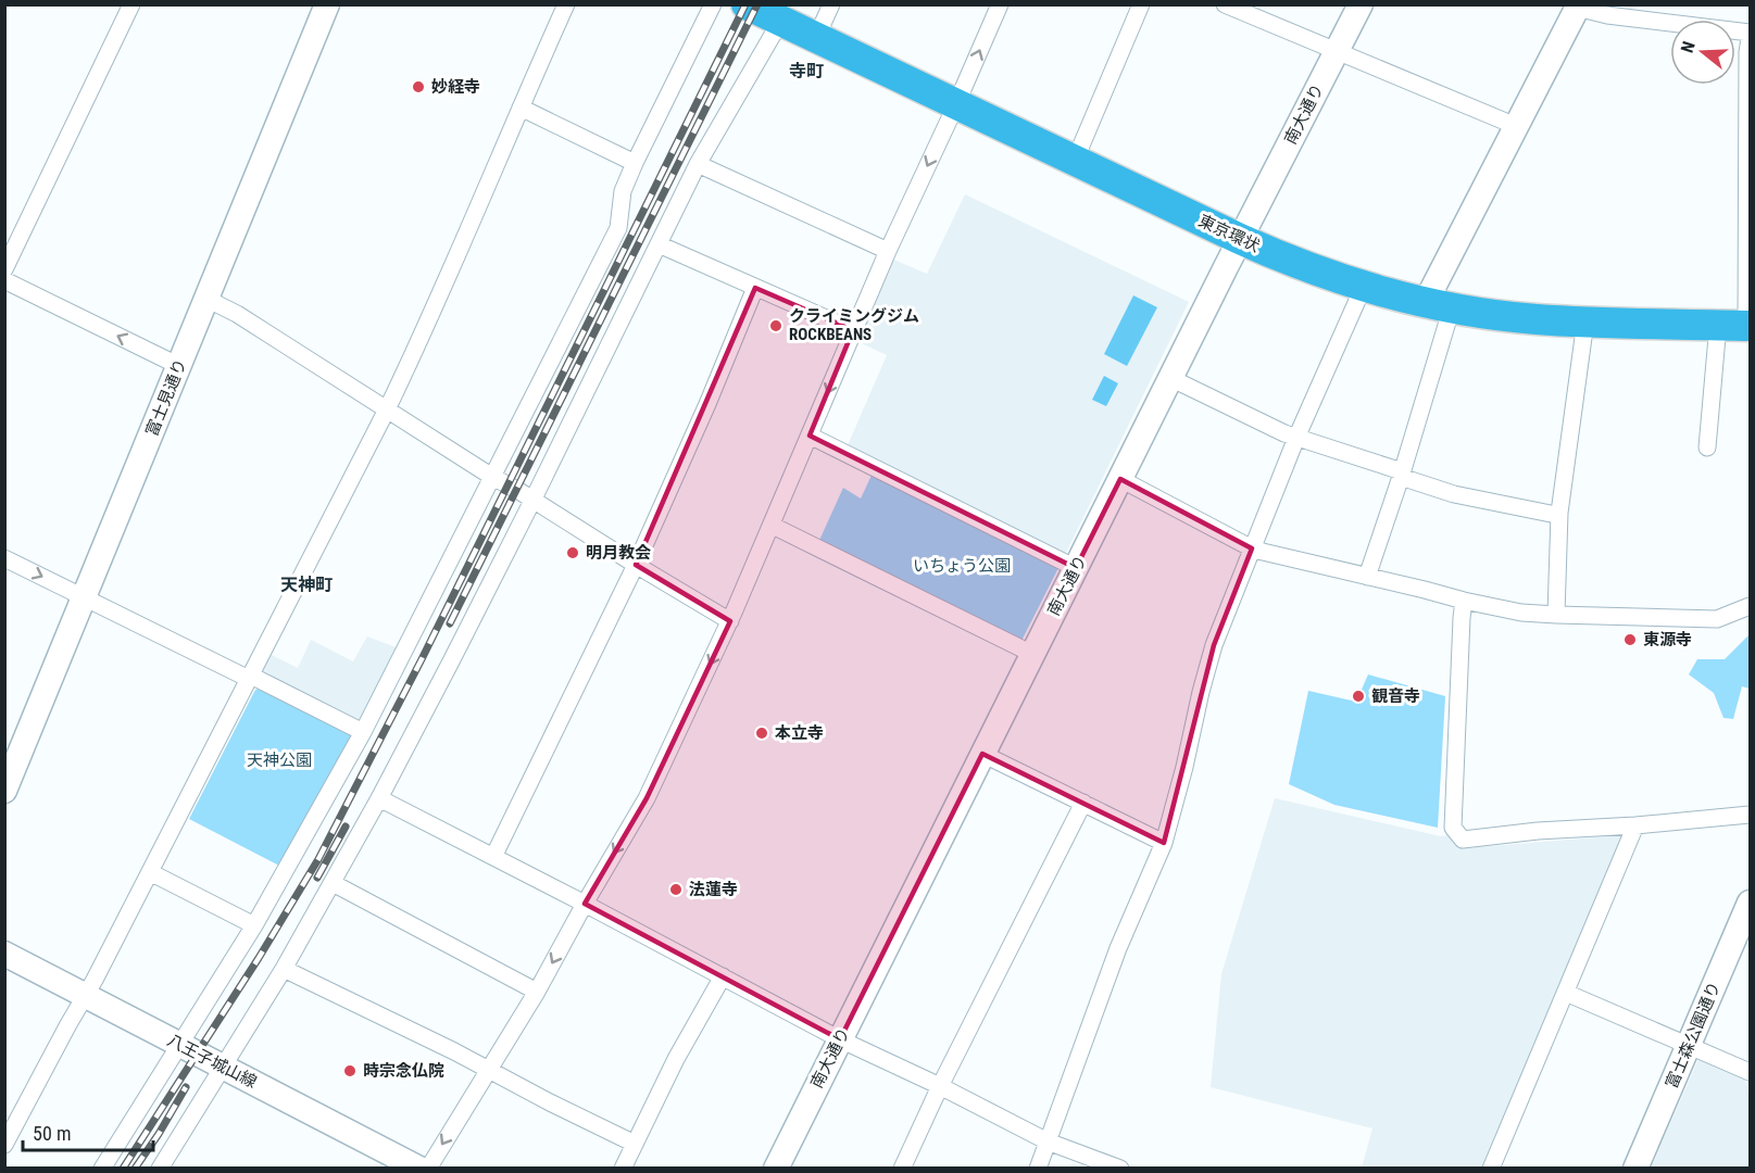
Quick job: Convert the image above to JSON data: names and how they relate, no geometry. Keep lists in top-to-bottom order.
{
  "streets": {
    "highway": ["東京環状"],
    "street": [
      "南大通り",
      "富士見通り",
      "富士森公園通り",
      "八王子城山線"
    ]
  },
  "crossings": [
    ["南大通り", "東京環状"]
  ],
  "districts": ["寺町", "天神町"],
  "parks": ["いちょう公園", "天神公園"],
  "places": [
    "妙経寺",
    "クライミングジム ROCKBEANS",
    "明月教会",
    "東源寺",
    "観音寺",
    "本立寺",
    "法蓮寺",
    "時宗念仏院"
  ],
  "scale_bar": "50 m",
  "north": "left"
}
